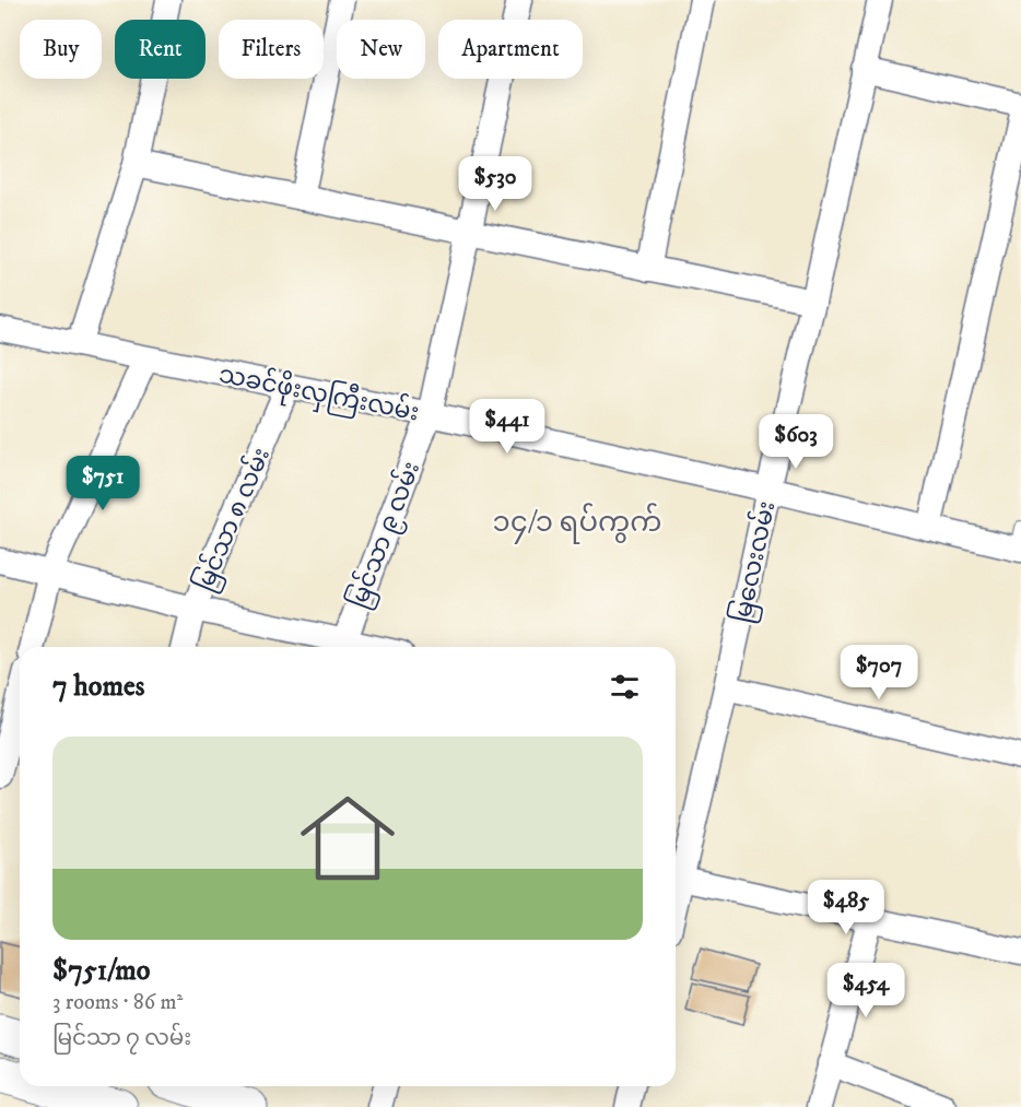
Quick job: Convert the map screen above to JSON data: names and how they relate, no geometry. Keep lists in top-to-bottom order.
{
  "streets": {
    "street": [
      "သခင်ဖိုးလှကြီးလမ်း",
      "မြင်သာ ၈ လမ်း",
      "မြင်သာ ၉ လမ်း",
      "မြလေးလမ်း"
    ]
  },
  "crossings": [
    ["သခင်ဖိုးလှကြီးလမ်း", "မြင်သာ ၈ လမ်း"],
    ["သခင်ဖိုးလှကြီးလမ်း", "မြင်သာ ၉ လမ်း"],
    ["သခင်ဖိုးလှကြီးလမ်း", "မြလေးလမ်း"]
  ],
  "districts": ["၁၄/၁ ရပ်ကွက်"],
  "page": {
    "chip": [
      "Buy",
      "Rent",
      "Filters",
      "New",
      "Apartment"
    ],
    "price": [
      "$530",
      "$441",
      "$603",
      "$751",
      "$707",
      "$485",
      "$454"
    ],
    "heading": "7 homes",
    "list": [
      {
        "name": "$751/mo",
        "note": "3 rooms · 86 m² · မြင်သာ ၇ လမ်း"
      }
    ]
  }
}
